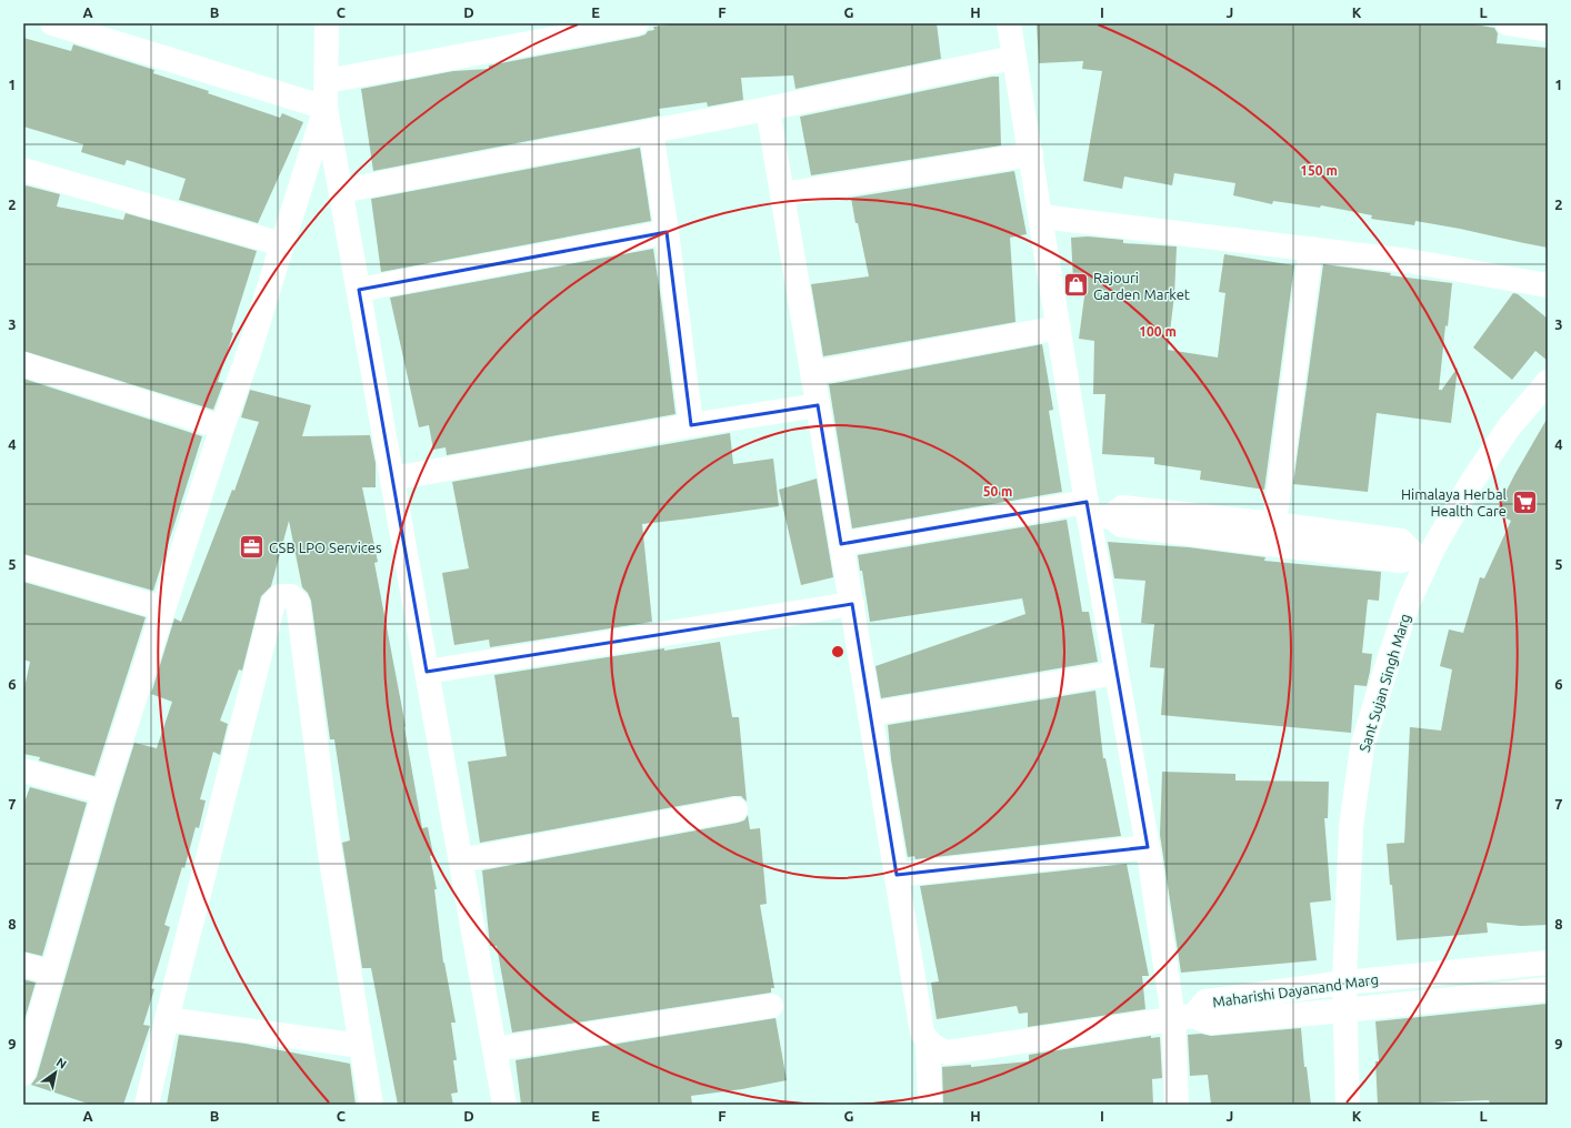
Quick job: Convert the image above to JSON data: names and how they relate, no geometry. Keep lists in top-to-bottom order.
{
  "streets": {
    "street": ["Sant Sujan Singh Marg", "Maharishi Dayanand Marg"]
  },
  "crossings": [
    ["Sant Sujan Singh Marg", "Maharishi Dayanand Marg"]
  ],
  "places": {
    "shop": ["Rajouri Garden Market"],
    "supermarket": ["Himalaya Herbal Health Care"],
    "office": ["GSB LPO Services"]
  },
  "north": "top right",
  "grid": {
    "columns": [
      "A",
      "B",
      "C",
      "D",
      "E",
      "F",
      "G",
      "H",
      "I",
      "J",
      "K",
      "L"
    ],
    "rows": [
      "1",
      "2",
      "3",
      "4",
      "5",
      "6",
      "7",
      "8",
      "9"
    ]
  },
  "rings": ["150 m", "100 m", "50 m"]
}
